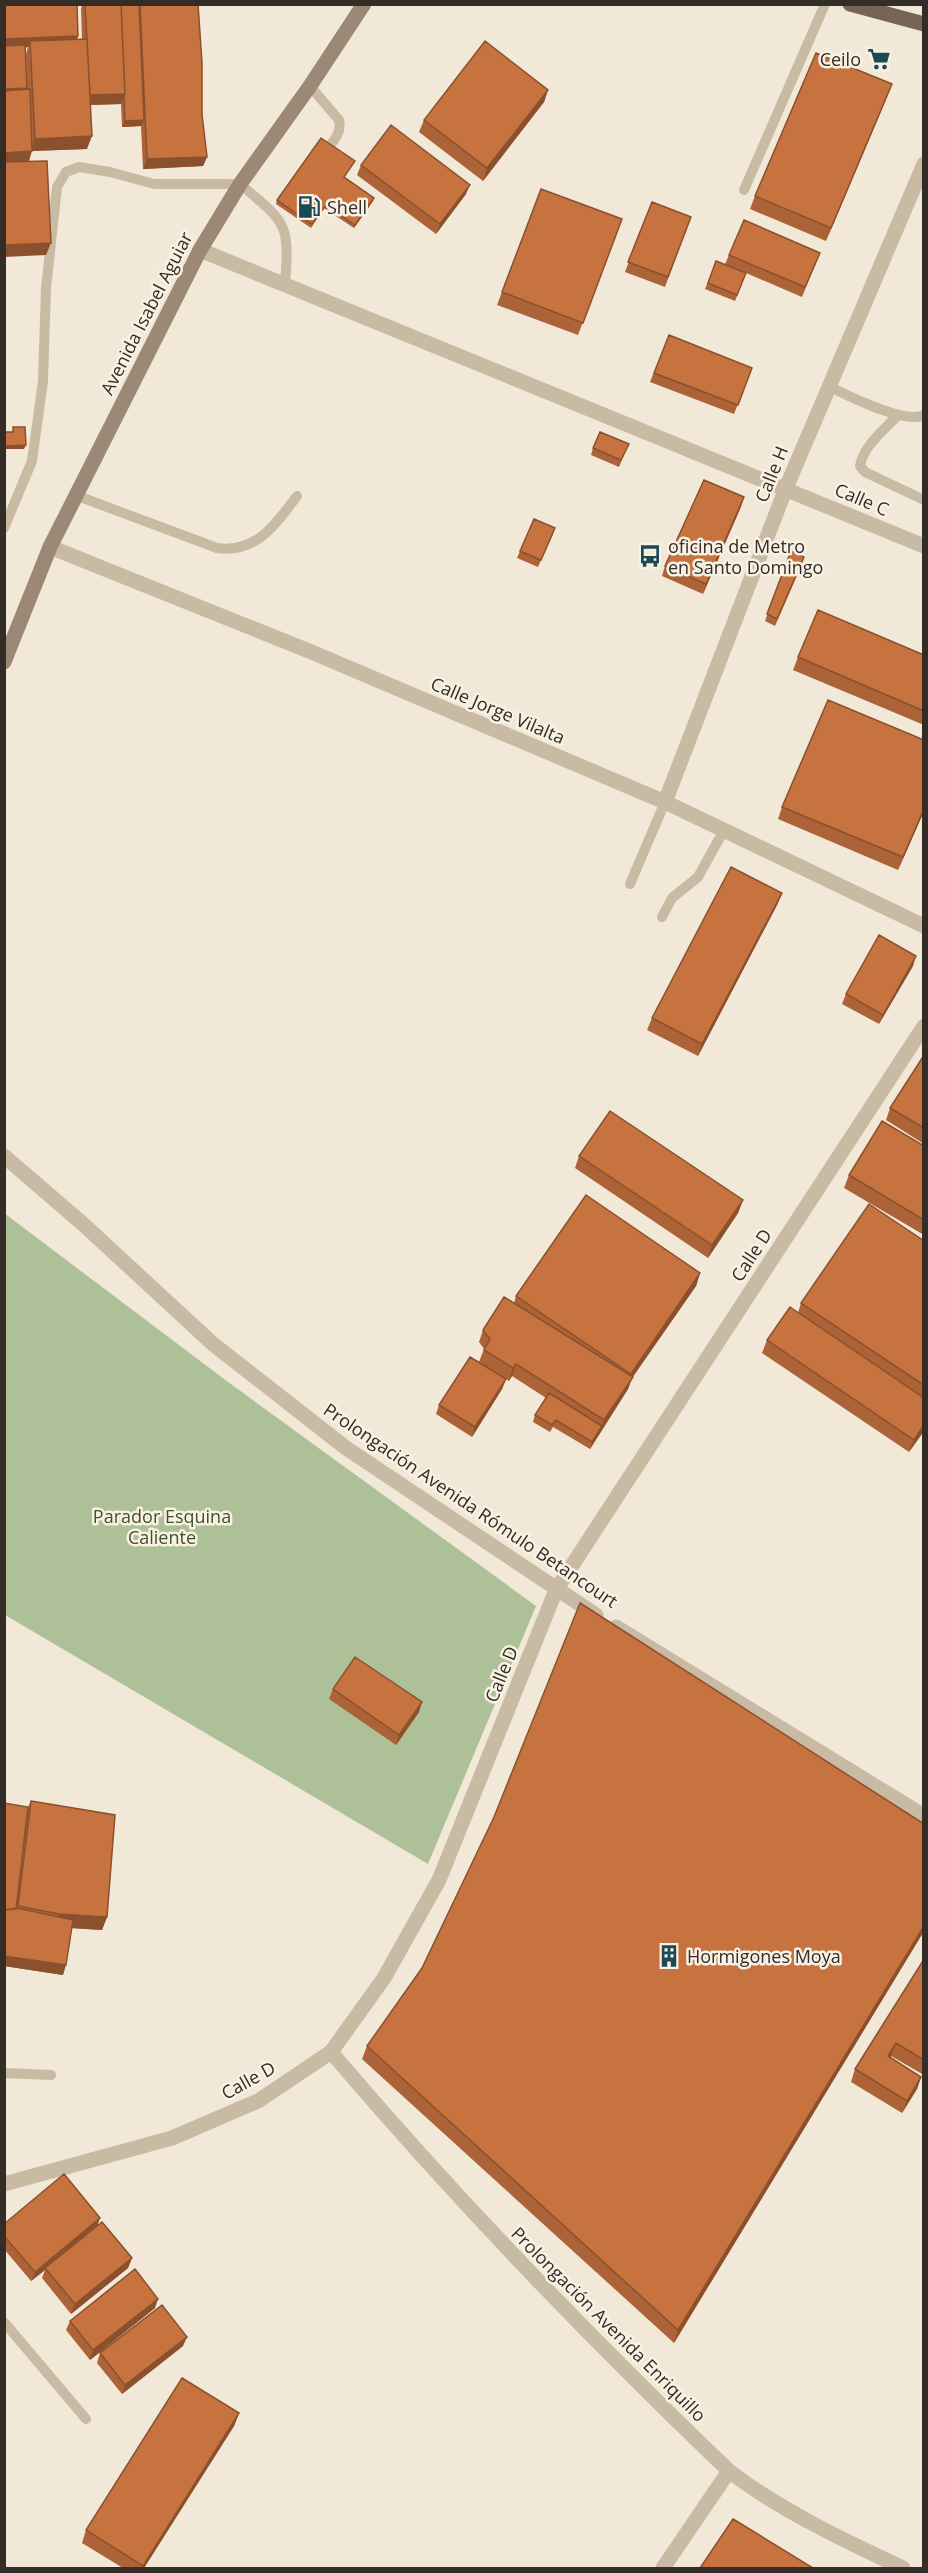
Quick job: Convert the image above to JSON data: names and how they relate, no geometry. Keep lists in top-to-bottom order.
{
  "streets": {
    "main road": ["Avenida Isabel Aguiar"],
    "street": [
      "Calle H",
      "Calle C",
      "Calle Jorge Vilalta",
      "Calle D",
      "Prolongación Avenida Rómulo Betancourt",
      "Prolongación Avenida Enriquillo"
    ]
  },
  "crossings": [
    ["Avenida Isabel Aguiar", "Calle C"],
    ["Avenida Isabel Aguiar", "Calle Jorge Vilalta"],
    ["Calle H", "Calle C"],
    ["Calle H", "Calle Jorge Vilalta"],
    ["Calle D", "Prolongación Avenida Rómulo Betancourt"],
    ["Calle D", "Prolongación Avenida Enriquillo"]
  ],
  "parks": ["Parador Esquina Caliente"],
  "places": {
    "supermarket": ["Ceilo"],
    "fuel station": ["Shell"],
    "bus stop": ["oficina de Metro en Santo Domingo"],
    "building": ["Hormigones Moya"]
  }
}
